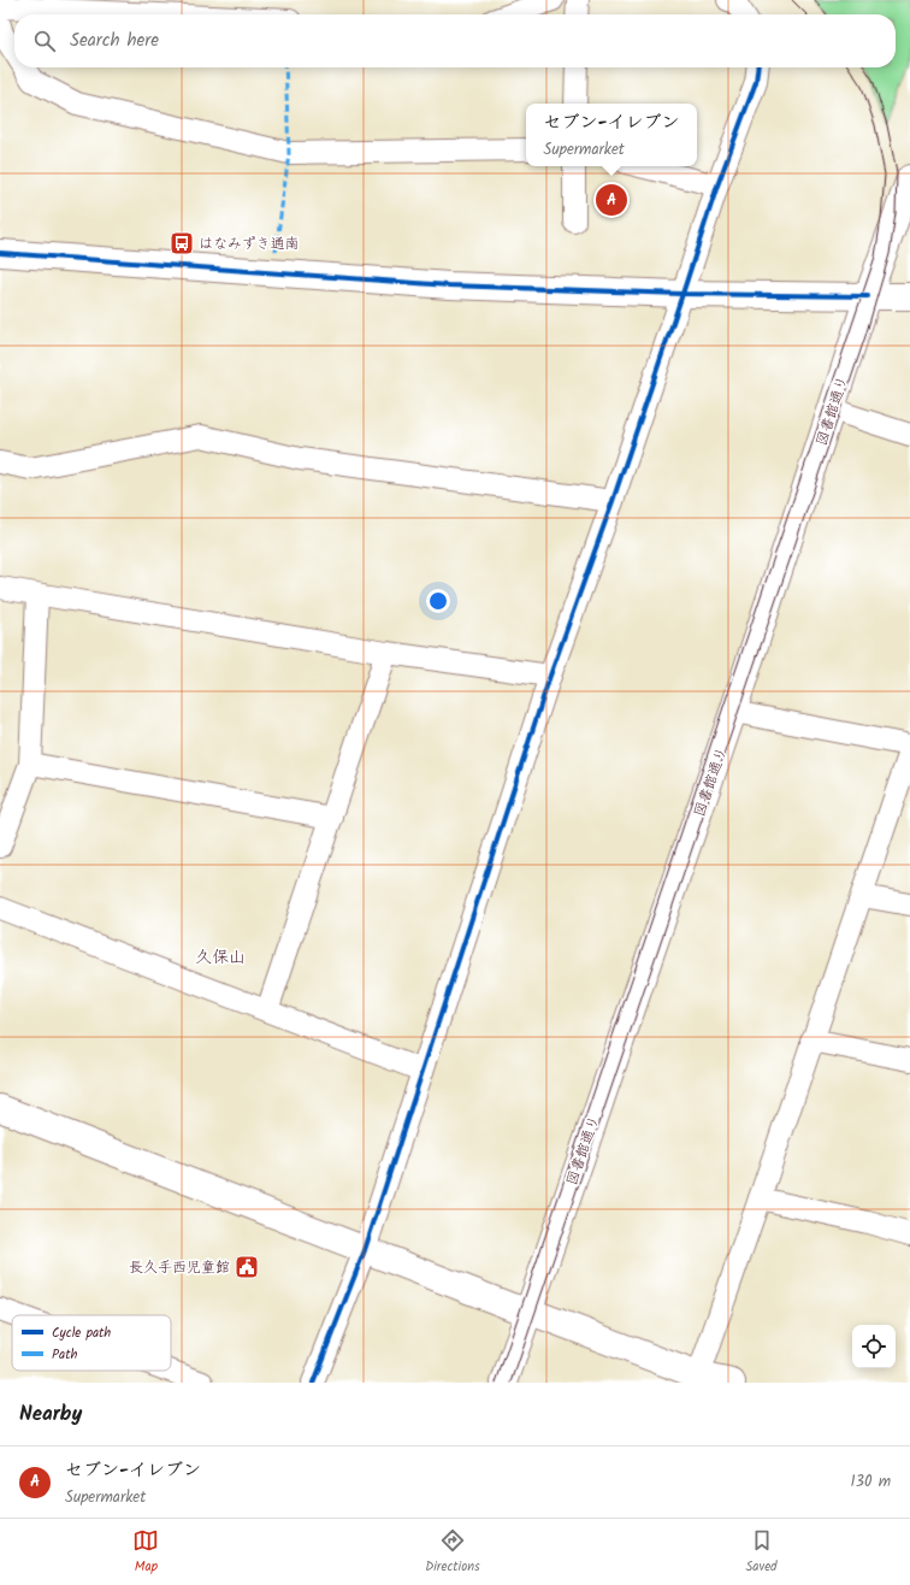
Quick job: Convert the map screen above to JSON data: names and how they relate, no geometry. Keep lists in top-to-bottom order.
{
  "streets": {
    "street": ["図書館通り"]
  },
  "districts": ["久保山"],
  "places": {
    "bus stop": ["はなみずき通南"],
    "public building": ["長久手西児童館"]
  },
  "legend": ["Cycle path", "Path"],
  "page": {
    "search": "Search here",
    "popup": ["セブン-イレブン", "Supermarket"],
    "pins": "A",
    "heading": "Nearby",
    "list": [
      {
        "mark": "A",
        "name": "セブン-イレブン",
        "note": "Supermarket",
        "value": "130 m"
      }
    ],
    "nav": ["Map", "Directions", "Saved"]
  }
}
